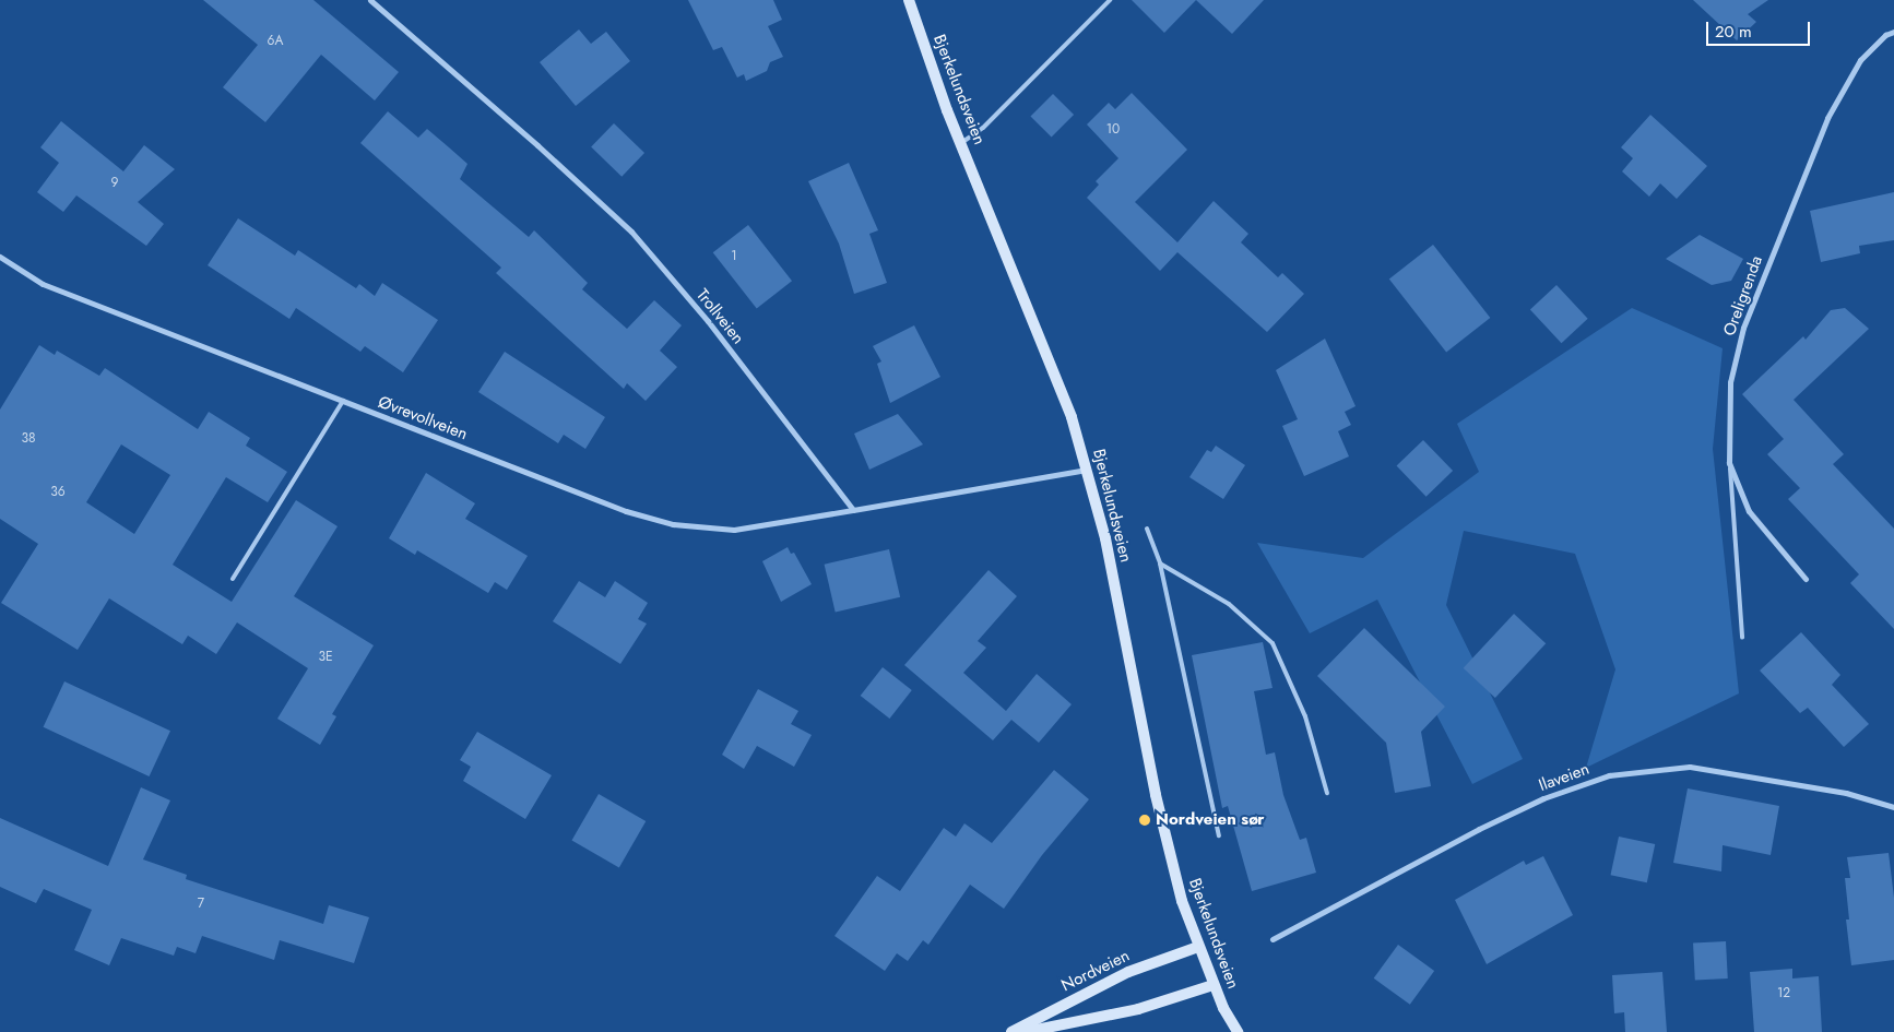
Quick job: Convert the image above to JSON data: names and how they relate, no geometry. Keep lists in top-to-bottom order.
{
  "streets": {
    "main road": ["Bjerkelundsveien", "Nordveien"],
    "street": [
      "Oreligrenda",
      "Trollveien",
      "Øvrevollveien",
      "Ilaveien"
    ]
  },
  "crossings": [
    ["Bjerkelundsveien", "Nordveien"],
    ["Trollveien", "Øvrevollveien"]
  ],
  "places": ["Nordveien sør"],
  "house_numbers": [
    "6A",
    "10",
    "9",
    "1",
    "38",
    "36",
    "3E",
    "7",
    "12"
  ],
  "scale_bar": "20 m"
}
